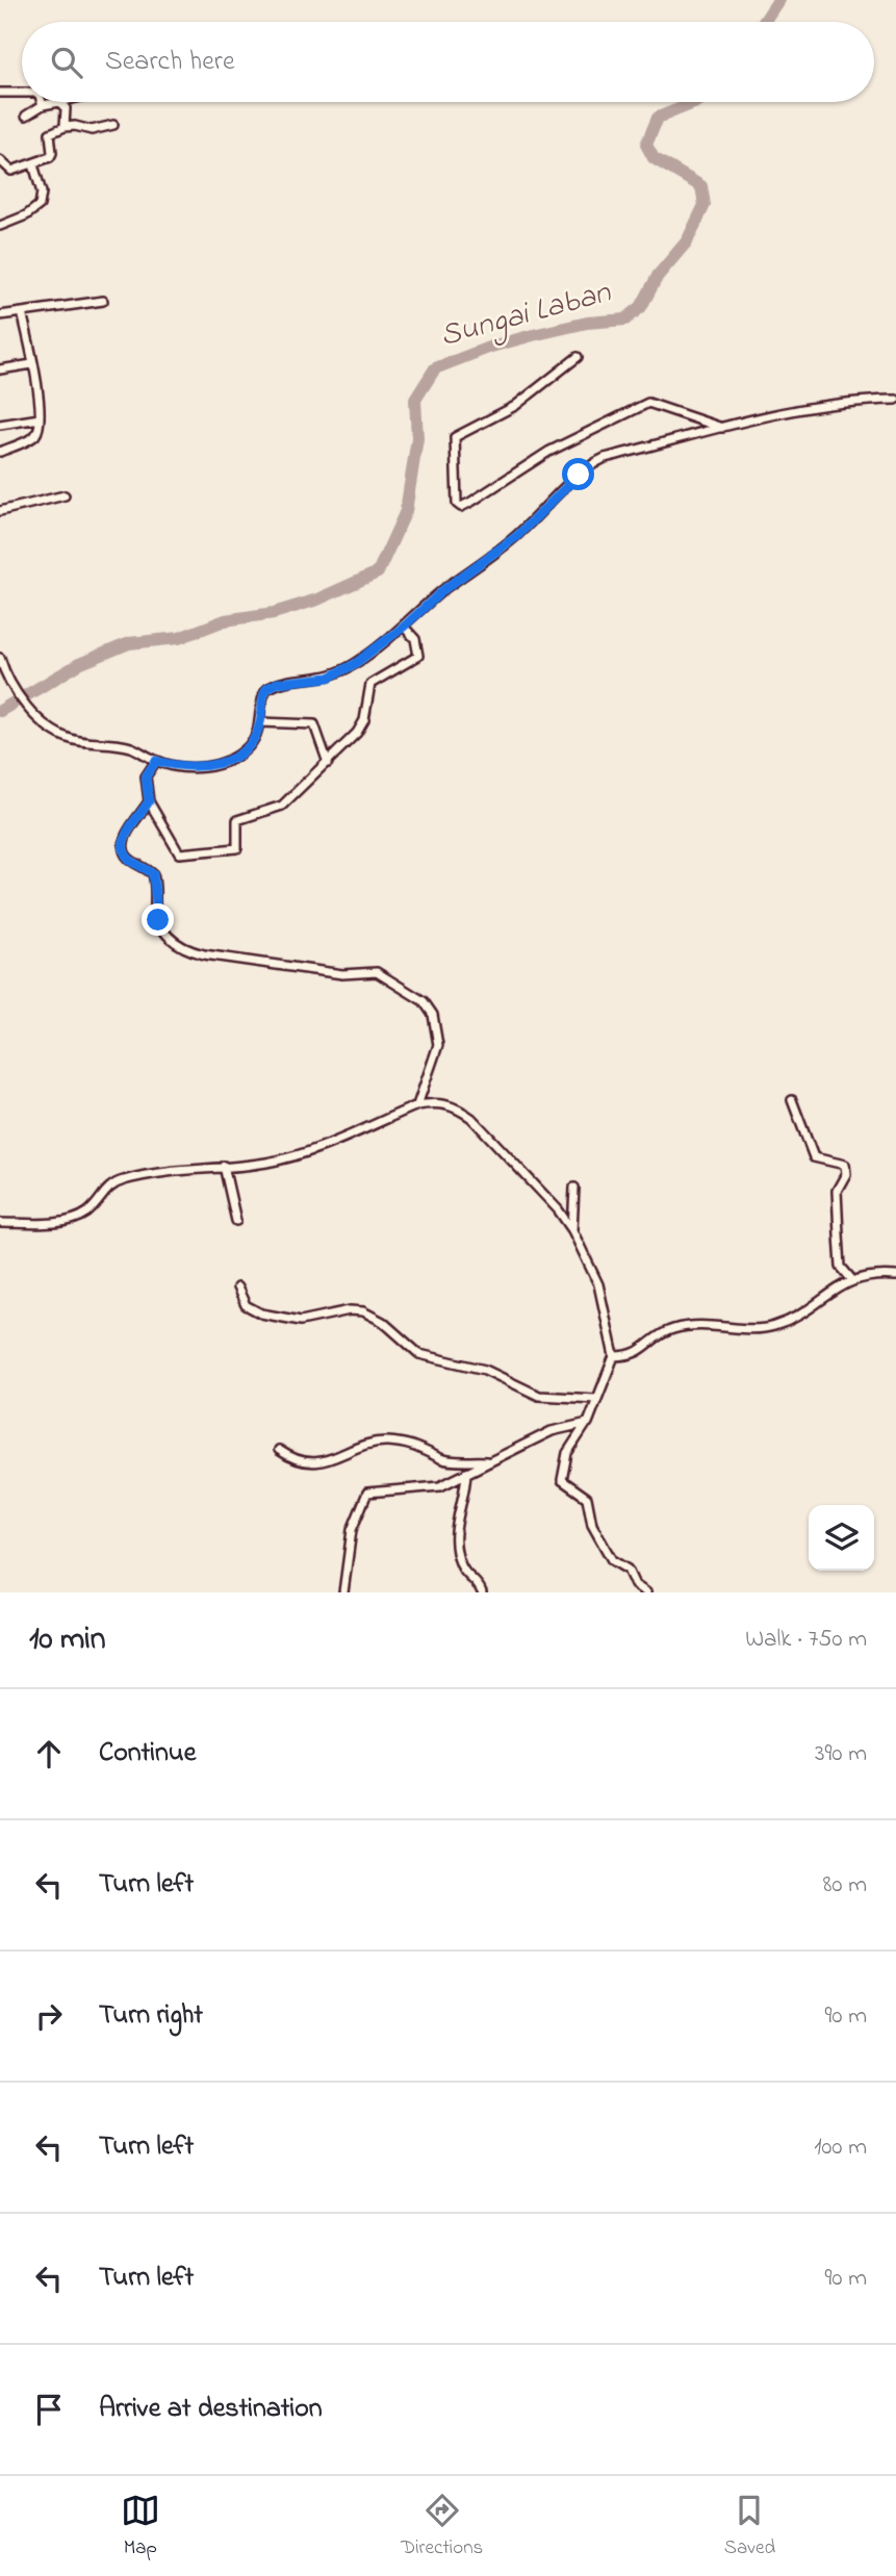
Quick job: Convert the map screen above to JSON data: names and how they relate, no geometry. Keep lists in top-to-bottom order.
{
  "water": ["Sungai Laban"],
  "page": {
    "search": "Search here",
    "heading": ["10 min", "Walk · 750 m"],
    "list": [
      ["Continue", "390 m"],
      ["Turn left", "80 m"],
      ["Turn right", "90 m"],
      ["Turn left", "100 m"],
      ["Turn left", "90 m"],
      "Arrive at destination"
    ],
    "nav": ["Map", "Directions", "Saved"]
  }
}
